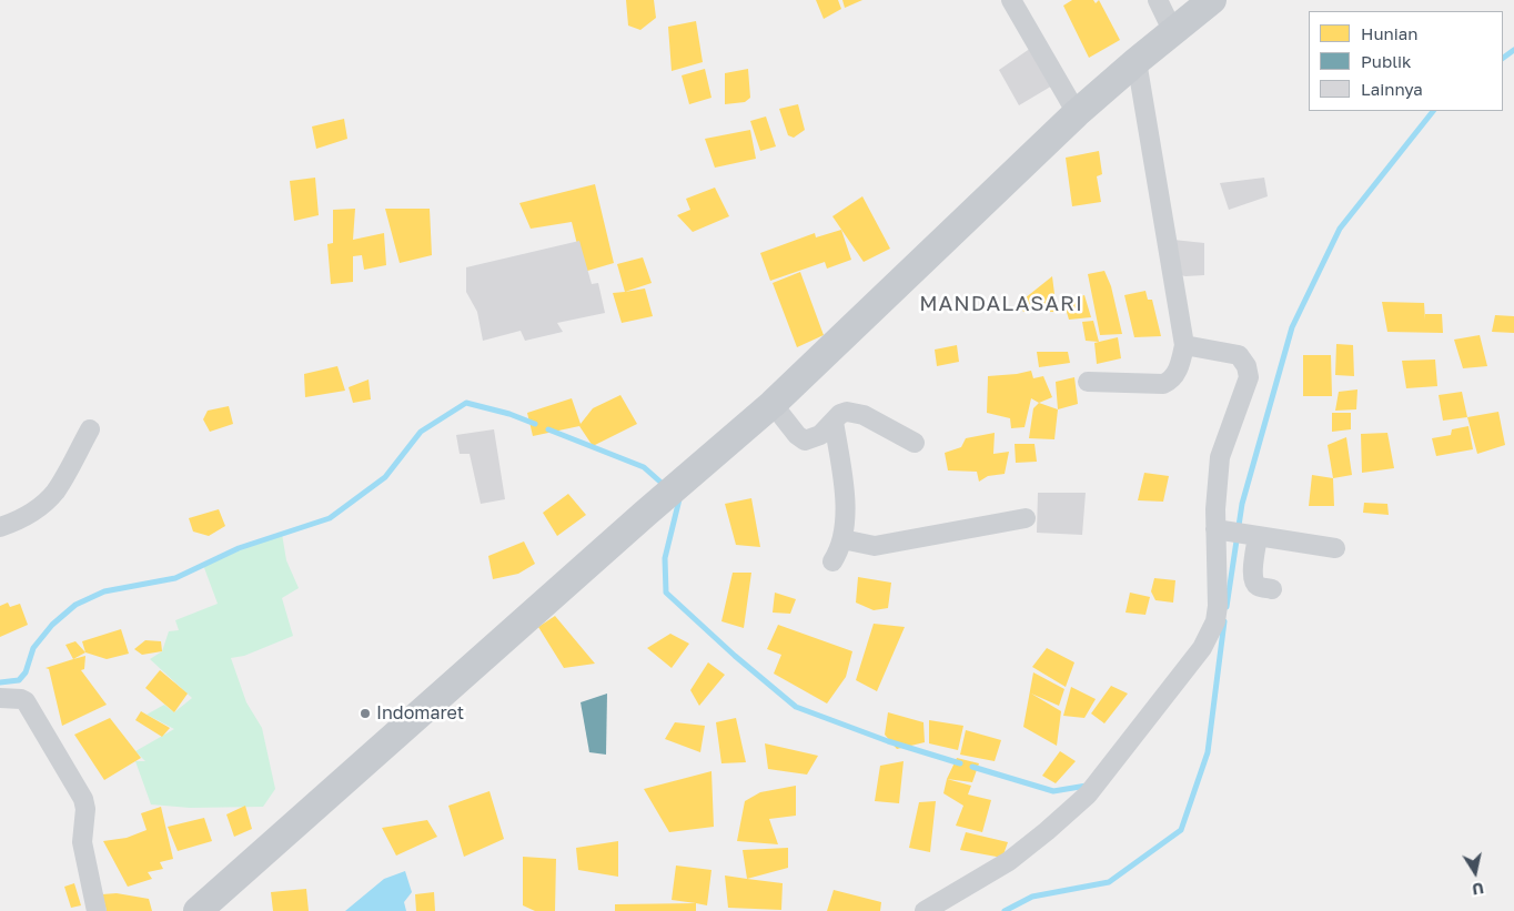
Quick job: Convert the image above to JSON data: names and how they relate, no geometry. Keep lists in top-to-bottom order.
{
  "districts": ["MANDALASARI"],
  "places": ["Indomaret"],
  "legend": ["Hunian", "Publik", "Lainnya"],
  "north": "bottom"
}
